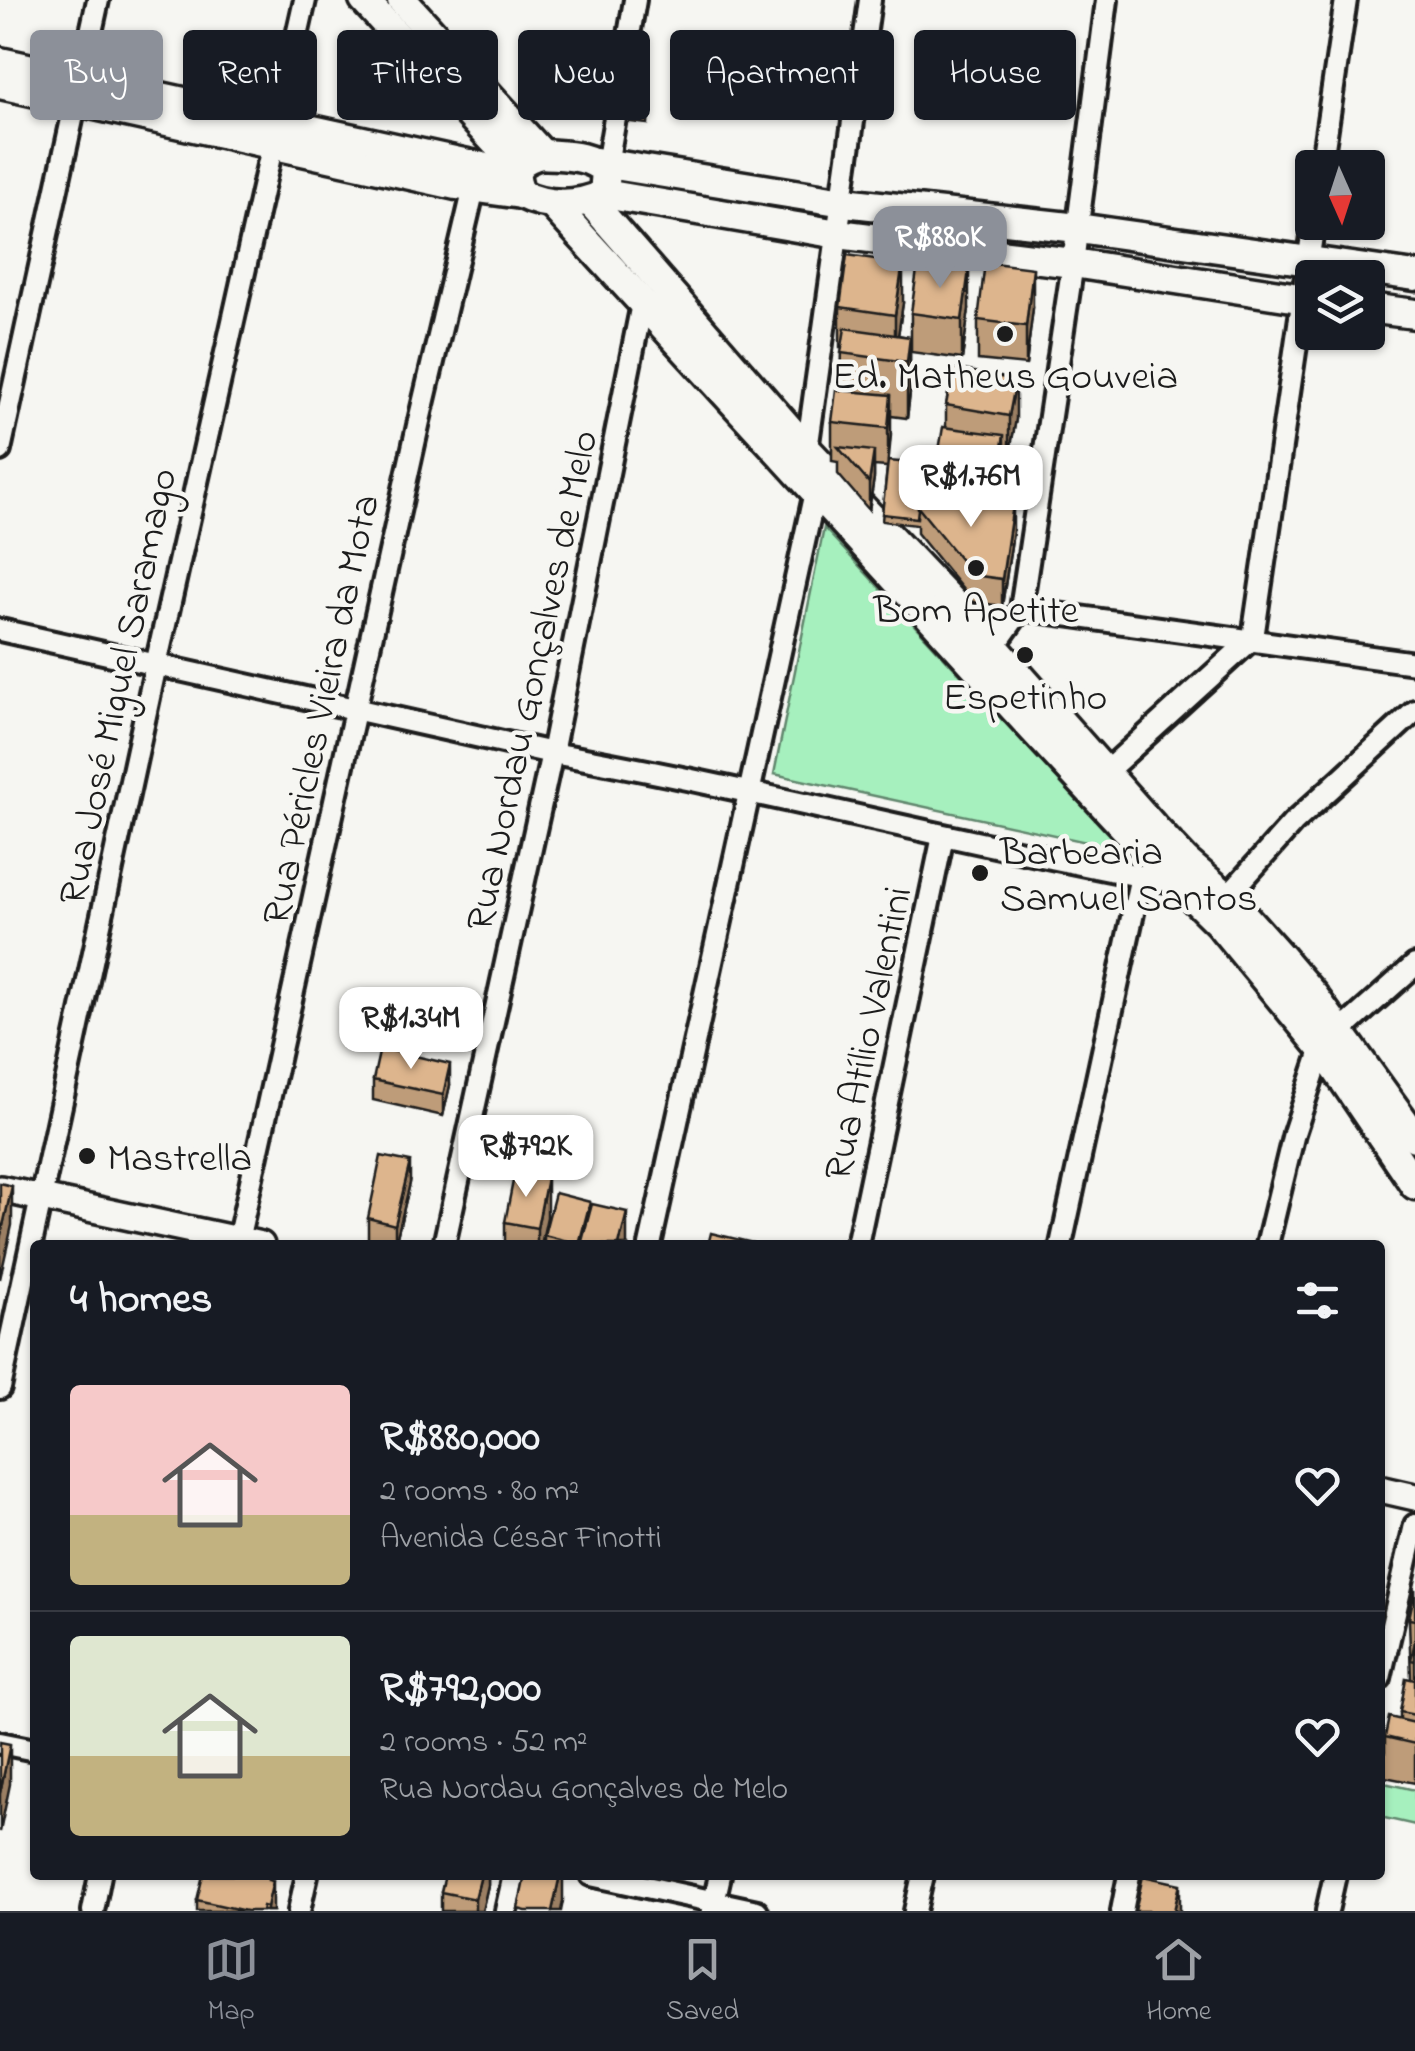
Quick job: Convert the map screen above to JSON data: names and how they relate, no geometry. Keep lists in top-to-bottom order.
{
  "streets": {
    "street": [
      "Rua Nordau Gonçalves de Melo",
      "Rua José Miguel Saramago",
      "Rua Péricles Vieira da Mota",
      "Rua Atílio Valentini"
    ]
  },
  "places": [
    "Ed. Matheus Gouveia",
    "Bom Apetite",
    "Espetinho",
    "Barbearia Samuel Santos",
    "Mastrella"
  ],
  "north": "bottom",
  "page": {
    "chip": [
      "Buy",
      "Rent",
      "Filters",
      "New",
      "Apartment",
      "House"
    ],
    "price": [
      "R$880K",
      "R$1.76M",
      "R$1.34M",
      "R$792K"
    ],
    "heading": "4 homes",
    "list": [
      {
        "name": "R$880,000",
        "note": "2 rooms · 80 m² · Avenida César Finotti"
      },
      {
        "name": "R$792,000",
        "note": "2 rooms · 52 m² · Rua Nordau Gonçalves de Melo"
      }
    ],
    "tabs": ["Map", "Saved", "Home"]
  }
}
